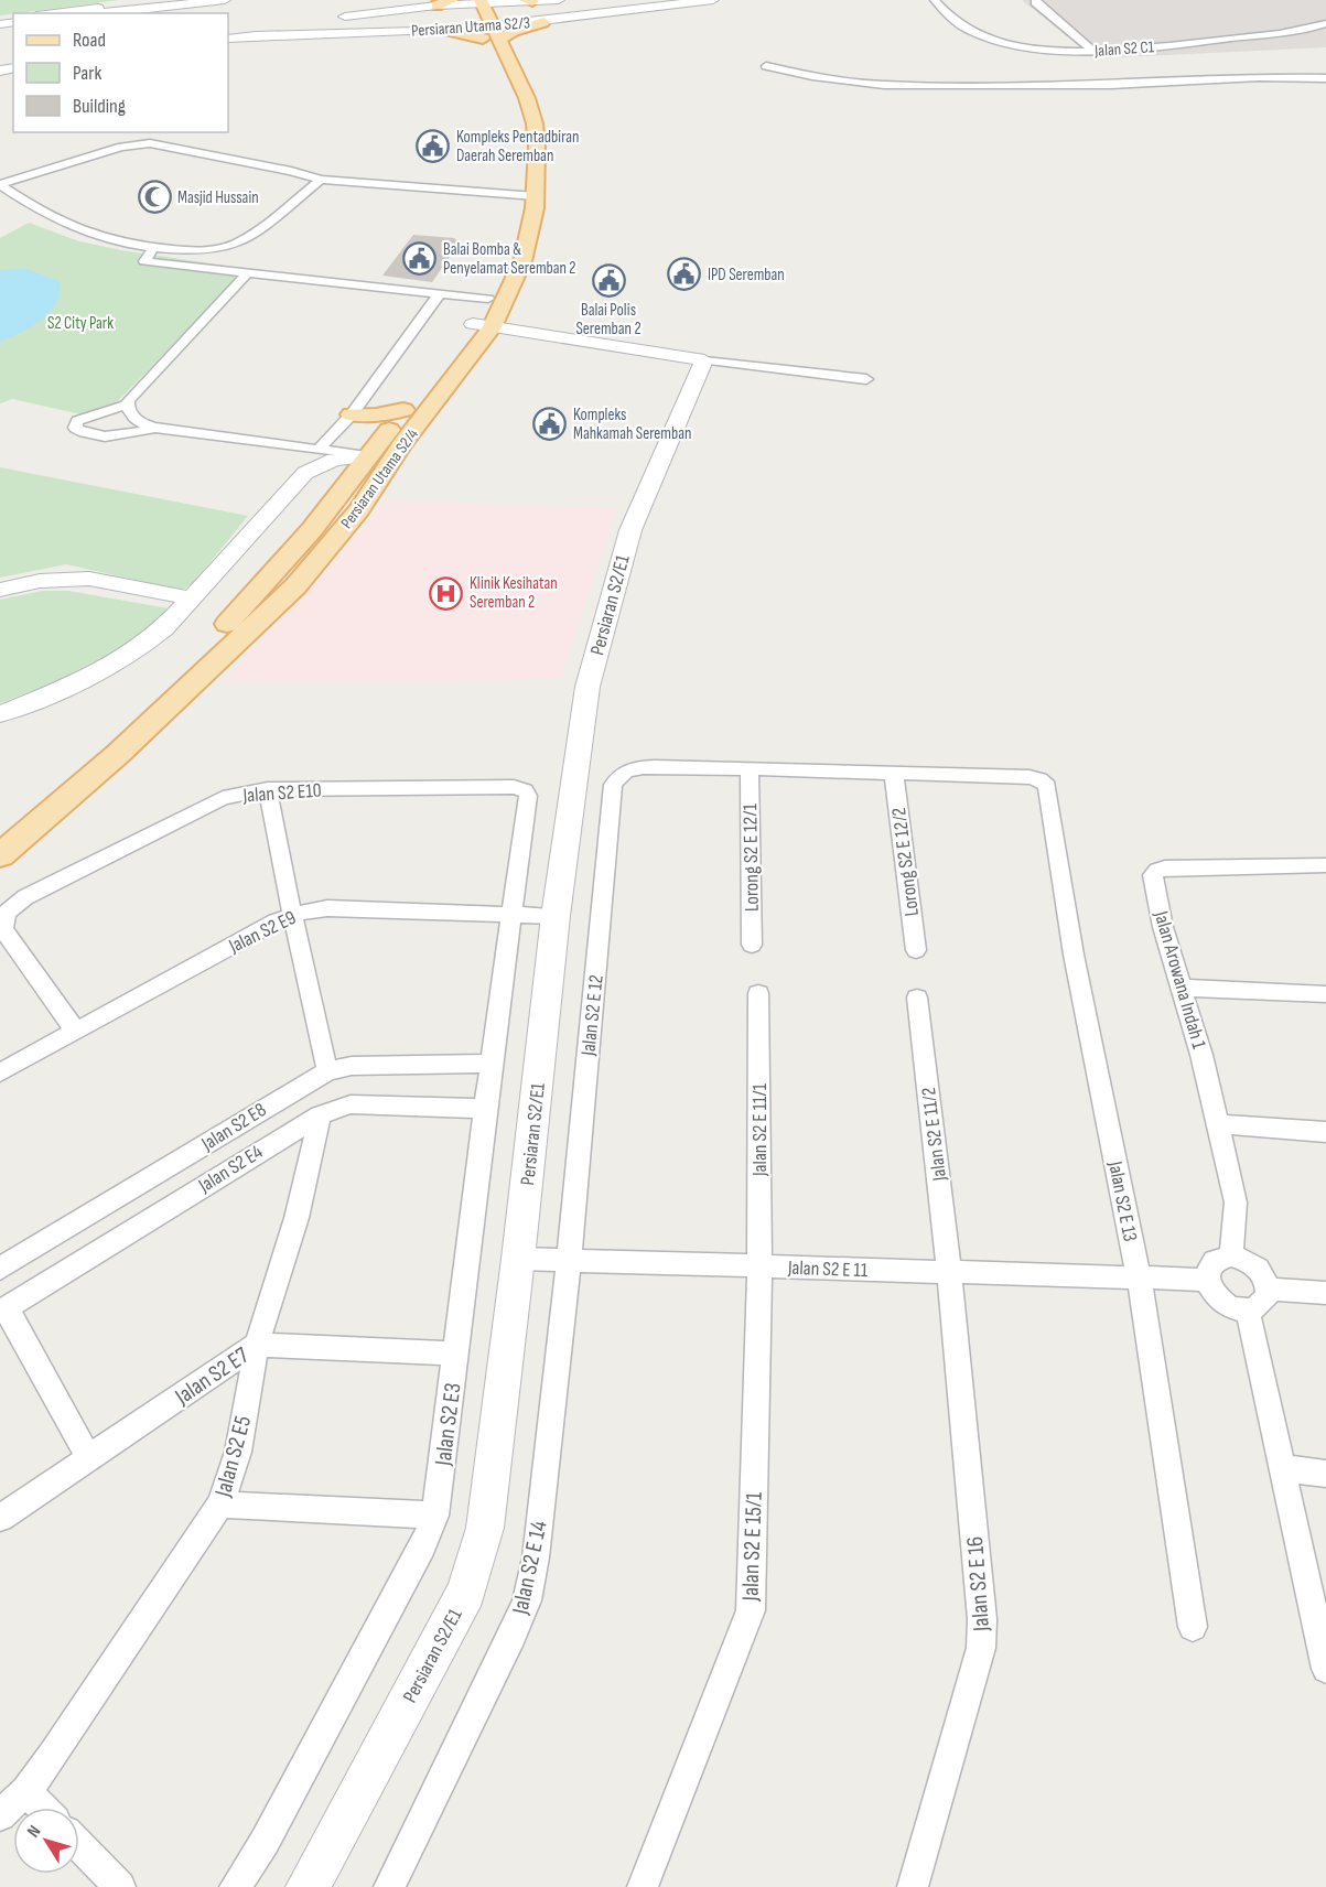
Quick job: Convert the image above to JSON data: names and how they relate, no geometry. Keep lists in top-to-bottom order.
{
  "streets": {
    "main road": ["Persiaran Utama S2/4"],
    "street": [
      "Persiaran Utama S2/3",
      "Jalan S2 C1",
      "Persiaran S2/E1",
      "Jalan S2 E10",
      "Lorong S2 E 12/1",
      "Lorong S2 E 12/2",
      "Jalan S2 E9",
      "Jalan Arowana Indah 1",
      "Jalan S2 E 12",
      "Jalan S2 E8",
      "Jalan S2 E 11/1",
      "Jalan S2 E 11/2",
      "Jalan S2 E4",
      "Jalan S2 E 13",
      "Jalan S2 E 11",
      "Jalan S2 E7",
      "Jalan S2 E3",
      "Jalan S2 E5",
      "Jalan S2 E 15/1",
      "Jalan S2 E 14",
      "Jalan S2 E 16"
    ]
  },
  "crossings": [
    ["Persiaran Utama S2/3", "Persiaran Utama S2/4"],
    ["Persiaran S2/E1", "Jalan S2 E9"],
    ["Persiaran S2/E1", "Jalan S2 E 11"],
    ["Jalan S2 E10", "Jalan S2 E9"],
    ["Jalan S2 E10", "Jalan S2 E3"],
    ["Lorong S2 E 12/1", "Jalan S2 E 12"],
    ["Lorong S2 E 12/2", "Jalan S2 E 13"],
    ["Jalan S2 E9", "Jalan S2 E3"],
    ["Jalan Arowana Indah 1", "Jalan S2 E 11"],
    ["Jalan S2 E 12", "Jalan S2 E 11"],
    ["Jalan S2 E 12", "Jalan S2 E 14"],
    ["Jalan S2 E8", "Jalan S2 E3"],
    ["Jalan S2 E 11/1", "Jalan S2 E 11"],
    ["Jalan S2 E 11/1", "Jalan S2 E 15/1"],
    ["Jalan S2 E 11/2", "Jalan S2 E 11"],
    ["Jalan S2 E 11/2", "Jalan S2 E 16"],
    ["Jalan S2 E4", "Jalan S2 E3"],
    ["Jalan S2 E4", "Jalan S2 E5"],
    ["Jalan S2 E 13", "Jalan S2 E 11"],
    ["Jalan S2 E 11", "Jalan S2 E 15/1"],
    ["Jalan S2 E 11", "Jalan S2 E 14"],
    ["Jalan S2 E 11", "Jalan S2 E 16"],
    ["Jalan S2 E7", "Jalan S2 E3"],
    ["Jalan S2 E7", "Jalan S2 E5"]
  ],
  "parks": ["S2 City Park"],
  "places": {
    "public building": [
      "Kompleks Pentadbiran Daerah Seremban",
      "Balai Bomba & Penyelamat Seremban 2",
      "IPD Seremban",
      "Balai Polis Seremban 2",
      "Kompleks Mahkamah Seremban"
    ],
    "mosque": ["Masjid Hussain"],
    "hospital": ["Klinik Kesihatan Seremban 2"]
  },
  "legend": ["Road", "Park", "Building"],
  "north": "top left"
}
